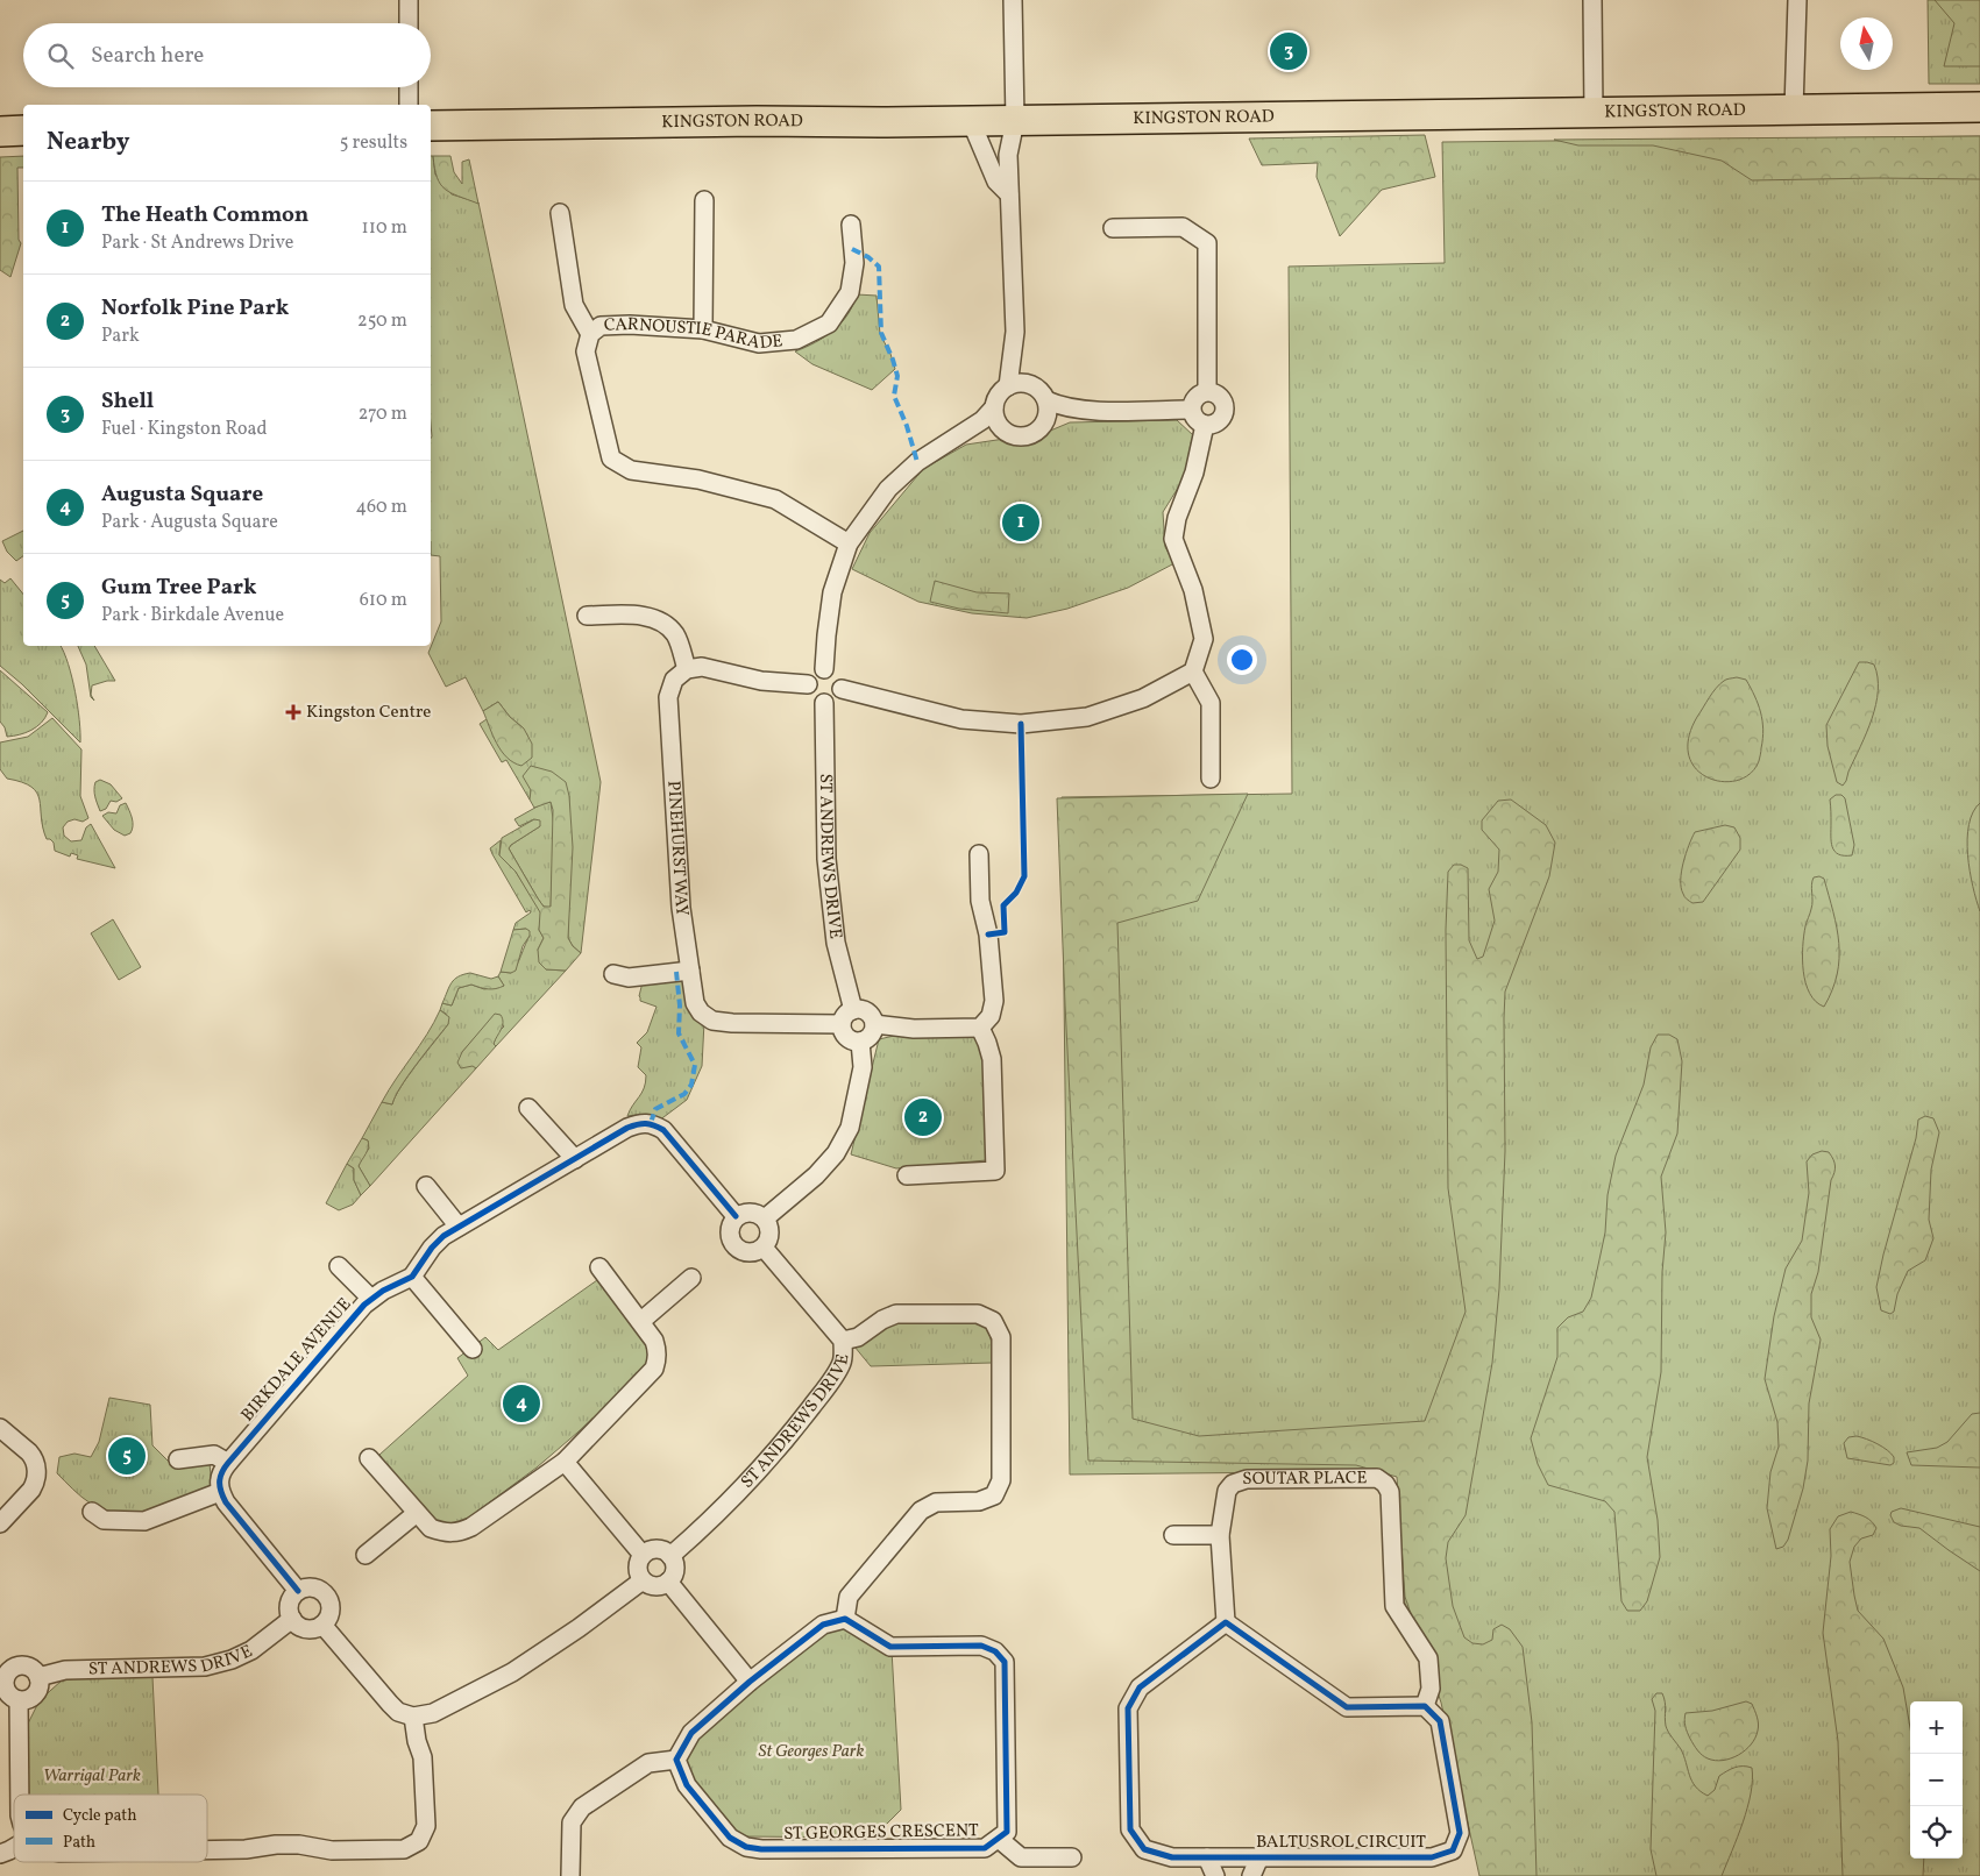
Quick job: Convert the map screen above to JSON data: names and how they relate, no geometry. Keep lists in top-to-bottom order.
{
  "streets": {
    "main road": ["KINGSTON ROAD"],
    "street": [
      "CARNOUSTIE PARADE",
      "PINEHURST WAY",
      "ST ANDREWS DRIVE",
      "BIRKDALE AVENUE",
      "SOUTAR PLACE",
      "ST GEORGES CRESCENT",
      "BALTUSROL CIRCUIT"
    ]
  },
  "crossings": [
    ["PINEHURST WAY", "ST ANDREWS DRIVE"],
    ["ST ANDREWS DRIVE", "BIRKDALE AVENUE"],
    ["SOUTAR PLACE", "BALTUSROL CIRCUIT"]
  ],
  "parks": ["St Georges Park", "Warrigal Park"],
  "places": {
    "health": ["Kingston Centre"]
  },
  "legend": ["Cycle path", "Path"],
  "north": "top",
  "page": {
    "search": "Search here",
    "pins": [
      "3",
      "1",
      "2",
      "4",
      "5"
    ],
    "heading": ["Nearby", "5 results"],
    "list": [
      {
        "mark": "1",
        "name": "The Heath Common",
        "note": "Park · St Andrews Drive",
        "value": "110 m"
      },
      {
        "mark": "2",
        "name": "Norfolk Pine Park",
        "note": "Park",
        "value": "250 m"
      },
      {
        "mark": "3",
        "name": "Shell",
        "note": "Fuel · Kingston Road",
        "value": "270 m"
      },
      {
        "mark": "4",
        "name": "Augusta Square",
        "note": "Park · Augusta Square",
        "value": "460 m"
      },
      {
        "mark": "5",
        "name": "Gum Tree Park",
        "note": "Park · Birkdale Avenue",
        "value": "610 m"
      }
    ],
    "map_buttons": ["+", "−"]
  }
}
